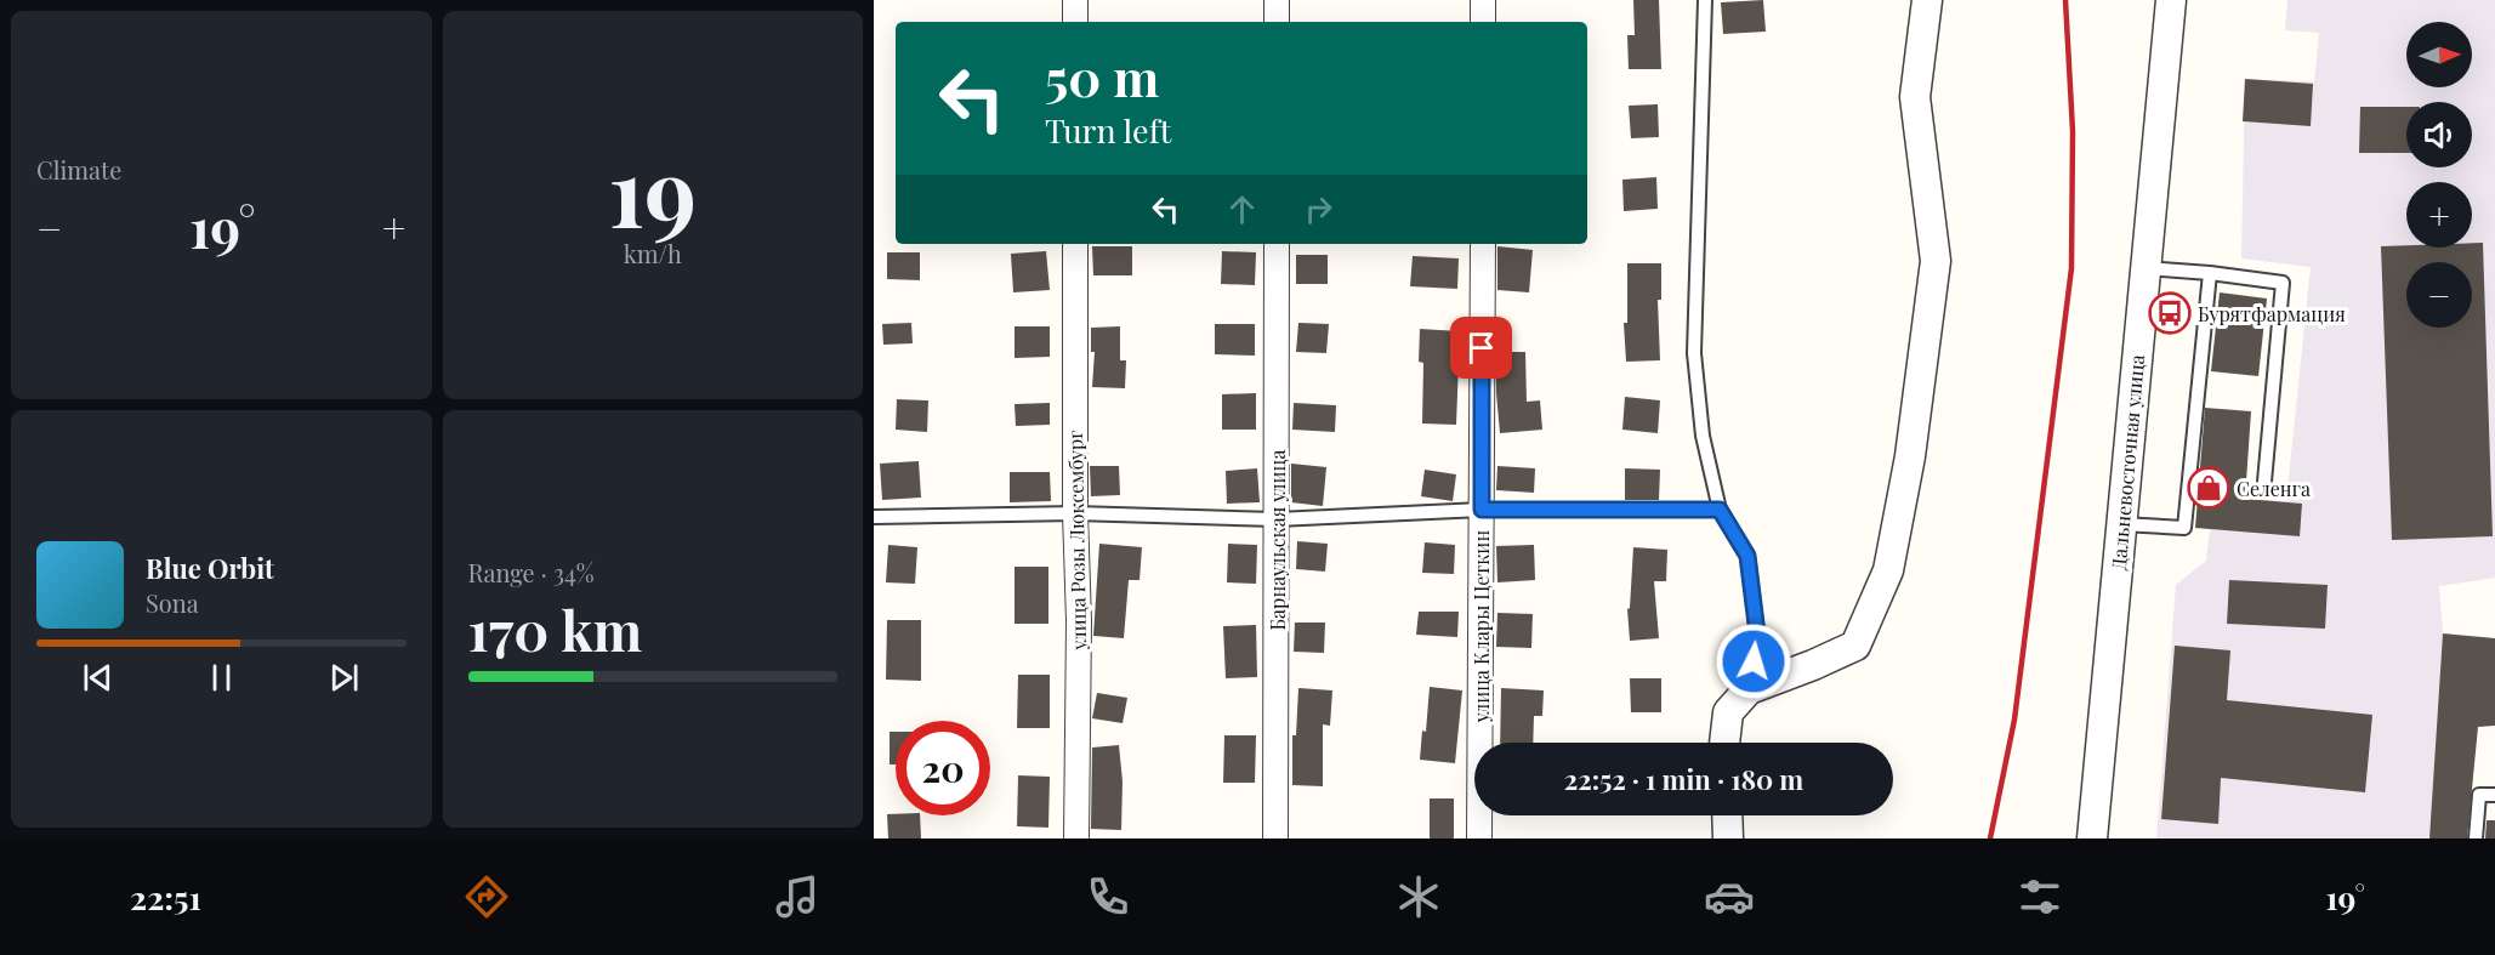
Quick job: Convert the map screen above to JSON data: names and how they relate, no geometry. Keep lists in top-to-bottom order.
{
  "streets": {
    "street": [
      "Дальневосточная улица",
      "улица Розы Люксембург",
      "Барнаульская улица",
      "улица Клары Цеткин"
    ]
  },
  "places": {
    "bus stop": ["Бурятфармация"],
    "shop": ["Селенга"]
  },
  "north": "right",
  "page": {
    "tile": [
      "Climate",
      ["19", "km/h"],
      ["Range · 34%", "170 km"]
    ],
    "map_buttons": ["+", "−"],
    "turn": ["50 m", "Turn left"],
    "heat": ["−", "19°", "+"],
    "song": ["Blue Orbit", "Sona"],
    "limit": "20",
    "trip": "22:52 · 1 min · 180 m",
    "tabs": ["22:51", "19°"]
  }
}
